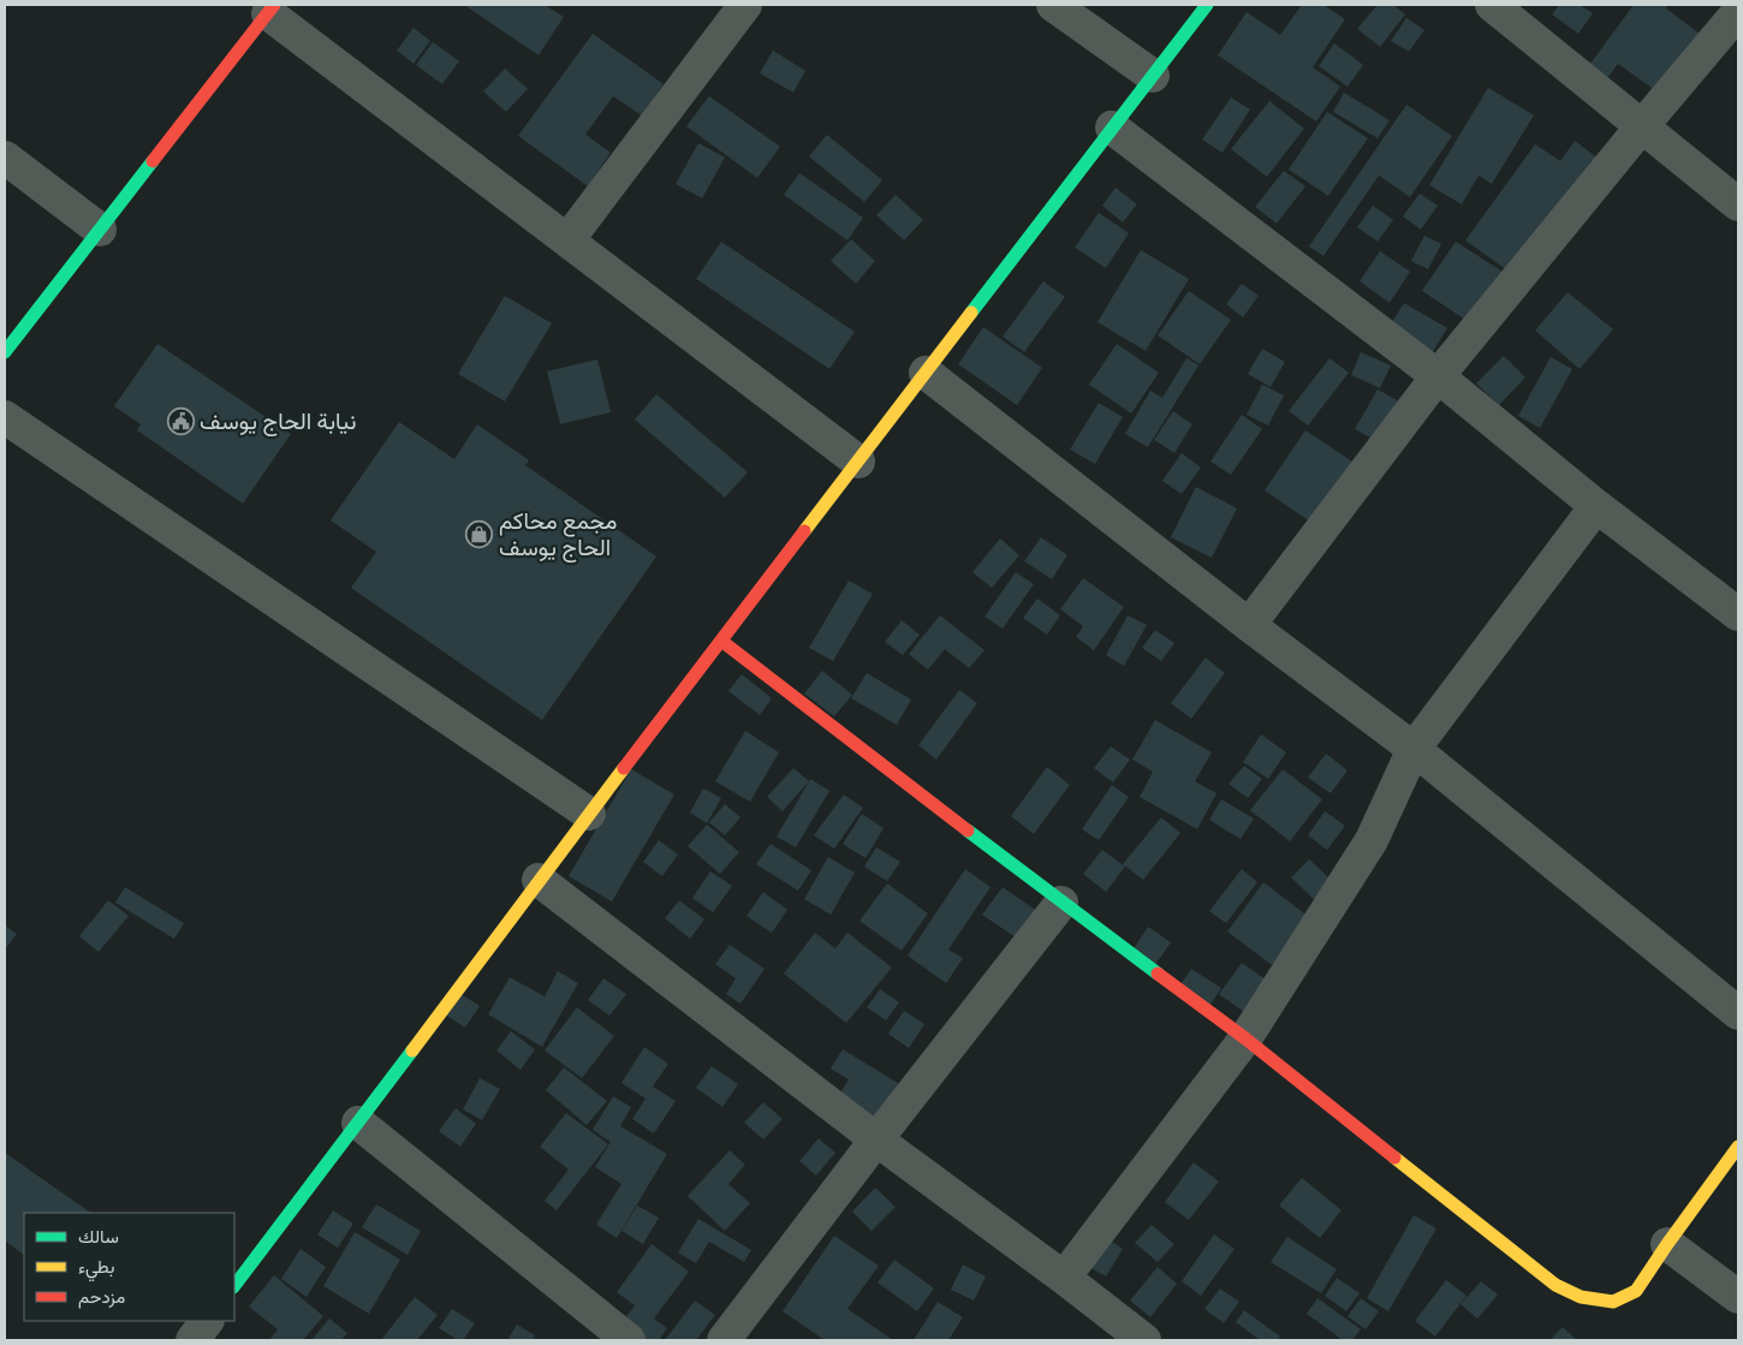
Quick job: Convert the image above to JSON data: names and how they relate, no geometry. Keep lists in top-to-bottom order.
{
  "places": {
    "public building": ["نيابة الحاج يوسف"],
    "shop": ["مجمع محاكم الحاج يوسف"]
  },
  "legend": ["سالك", "بطيء", "مزدحم"]
}
